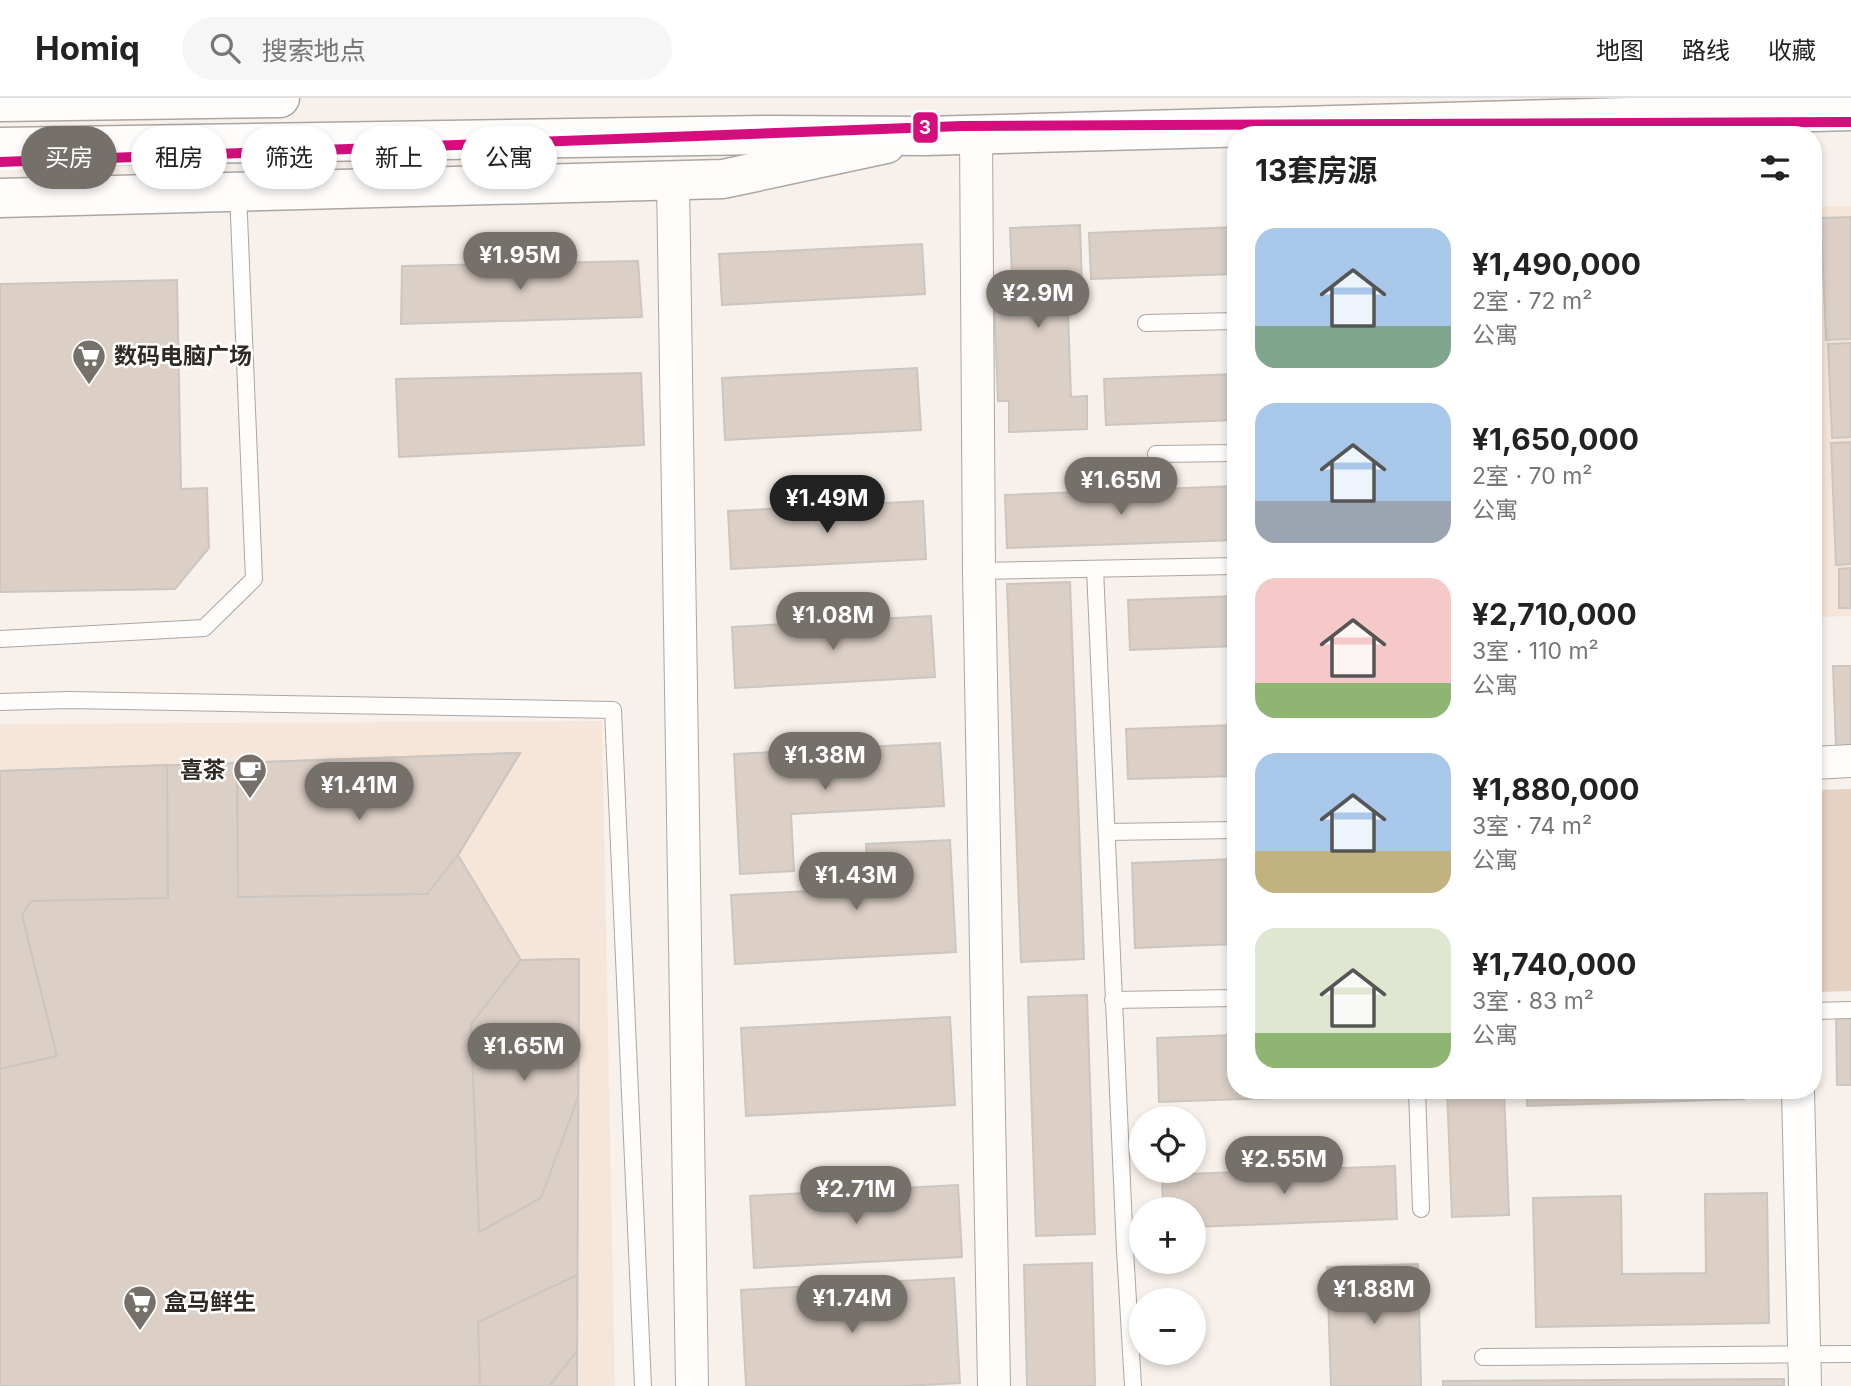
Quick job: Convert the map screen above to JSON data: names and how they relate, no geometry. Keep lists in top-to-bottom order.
{
  "places": {
    "supermarket": ["数码电脑广场", "盒马鲜生"],
    "cafe": ["喜茶"]
  },
  "lines": ["transit line 3"],
  "page": {
    "header": "Homiq",
    "search": "搜索地点",
    "nav": ["地图", "路线", "收藏"],
    "chip": [
      "买房",
      "租房",
      "筛选",
      "新上",
      "公寓"
    ],
    "heading": "13套房源",
    "list": [
      {
        "name": "¥1,490,000",
        "note": "2室 · 72 m² · 公寓"
      },
      {
        "name": "¥1,650,000",
        "note": "2室 · 70 m² · 公寓"
      },
      {
        "name": "¥2,710,000",
        "note": "3室 · 110 m² · 公寓"
      },
      {
        "name": "¥1,880,000",
        "note": "3室 · 74 m² · 公寓"
      },
      {
        "name": "¥1,740,000",
        "note": "3室 · 83 m² · 公寓"
      }
    ],
    "price": [
      "¥1.95M",
      "¥2.9M",
      "¥1.65M",
      "¥1.49M",
      "¥1.08M",
      "¥1.38M",
      "¥1.41M",
      "¥1.43M",
      "¥1.65M",
      "¥2.55M",
      "¥2.71M",
      "¥1.88M",
      "¥1.74M"
    ],
    "map_buttons": ["+", "−"]
  }
}
